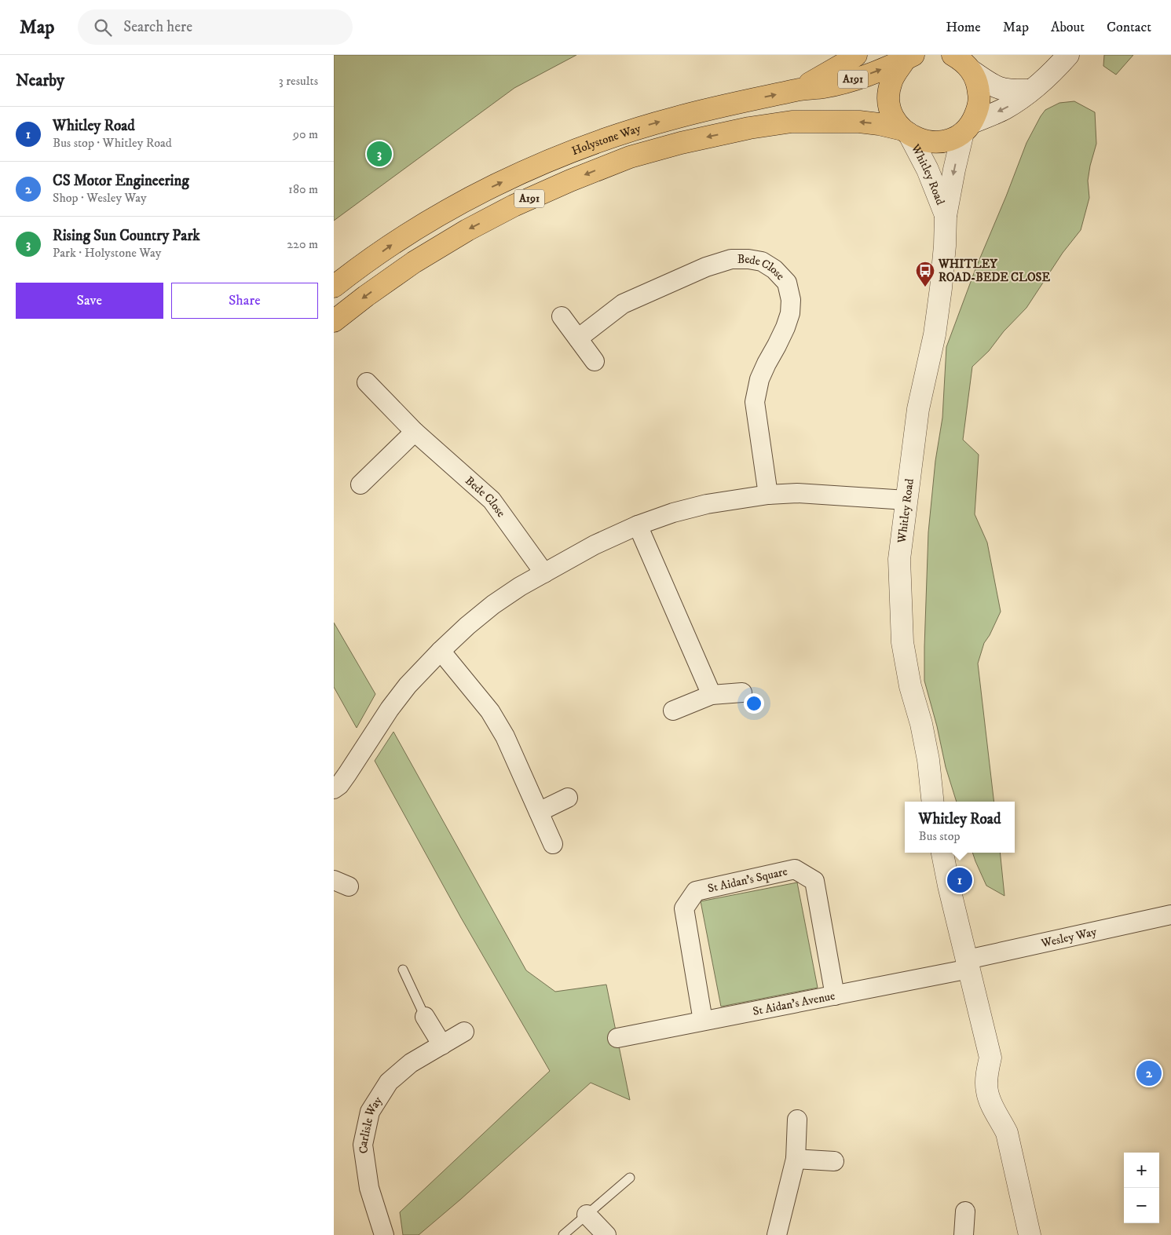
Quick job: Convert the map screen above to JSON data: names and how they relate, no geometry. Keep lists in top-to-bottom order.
{
  "streets": {
    "main road": ["A191", "Holystone Way"],
    "street": [
      "Whitley Road",
      "Bede Close",
      "St Aidan's Square",
      "Wesley Way",
      "St Aidan's Avenue",
      "Carlisle Way"
    ]
  },
  "crossings": [
    ["A191", "Holystone Way"],
    ["A191", "Whitley Road"],
    ["Holystone Way", "Whitley Road"],
    ["St Aidan's Square", "St Aidan's Avenue"],
    ["Wesley Way", "St Aidan's Avenue"]
  ],
  "places": {
    "bus stop": ["WHITLEY ROAD-BEDE CLOSE"]
  },
  "page": {
    "header": "Map",
    "search": "Search here",
    "nav": [
      "Home",
      "Map",
      "About",
      "Contact"
    ],
    "heading": ["Nearby", "3 results"],
    "list": [
      {
        "mark": "1",
        "name": "Whitley Road",
        "note": "Bus stop · Whitley Road",
        "value": "90 m"
      },
      {
        "mark": "2",
        "name": "CS Motor Engineering",
        "note": "Shop · Wesley Way",
        "value": "180 m"
      },
      {
        "mark": "3",
        "name": "Rising Sun Country Park",
        "note": "Park · Holystone Way",
        "value": "220 m"
      }
    ],
    "pins": ["3", "1", "2"],
    "buttons": ["Save", "Share"],
    "popup": ["Whitley Road", "Bus stop"],
    "map_buttons": ["+", "−"]
  }
}
